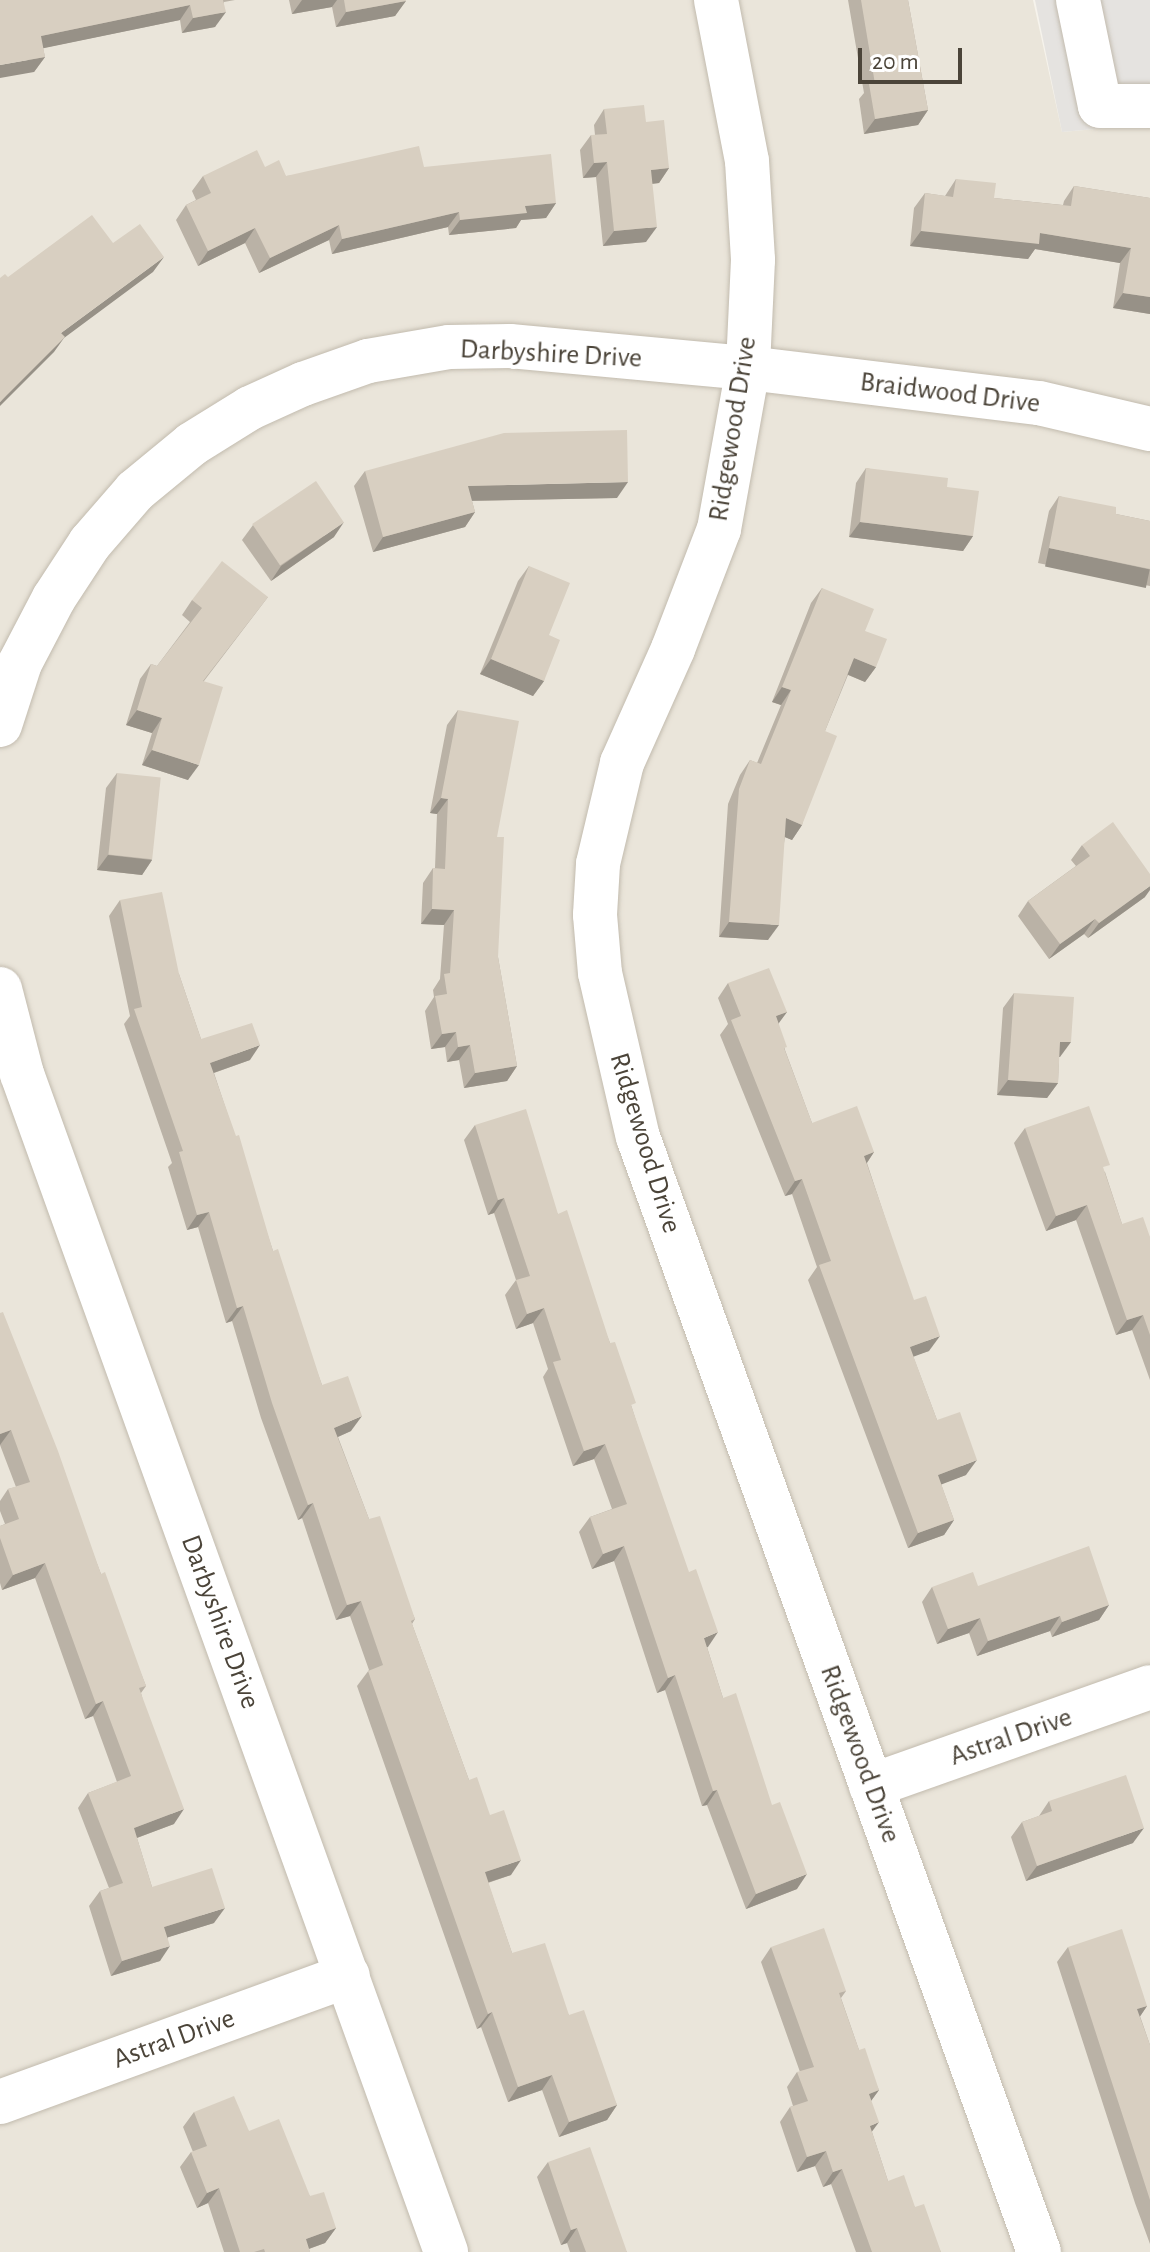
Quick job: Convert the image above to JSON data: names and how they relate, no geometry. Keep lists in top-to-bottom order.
{
  "streets": {
    "street": [
      "Darbyshire Drive",
      "Braidwood Drive",
      "Ridgewood Drive",
      "Astral Drive"
    ]
  },
  "crossings": [
    ["Darbyshire Drive", "Braidwood Drive"],
    ["Darbyshire Drive", "Ridgewood Drive"],
    ["Darbyshire Drive", "Astral Drive"],
    ["Braidwood Drive", "Ridgewood Drive"],
    ["Ridgewood Drive", "Astral Drive"]
  ],
  "scale_bar": "20 m"
}
